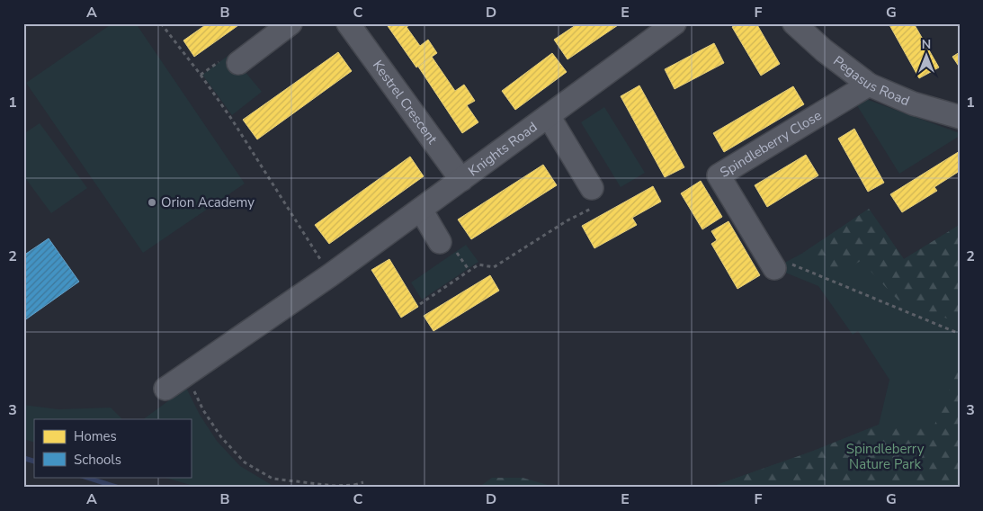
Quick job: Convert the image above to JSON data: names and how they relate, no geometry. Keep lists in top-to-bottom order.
{
  "streets": {
    "street": [
      "Pegasus Road",
      "Kestrel Crescent",
      "Spindleberry Close",
      "Knights Road"
    ]
  },
  "crossings": [
    ["Pegasus Road", "Spindleberry Close"],
    ["Kestrel Crescent", "Knights Road"]
  ],
  "parks": ["Spindleberry Nature Park"],
  "places": ["Orion Academy"],
  "legend": ["Homes", "Schools"],
  "north": "top",
  "grid": {
    "columns": [
      "A",
      "B",
      "C",
      "D",
      "E",
      "F",
      "G"
    ],
    "rows": ["1", "2", "3"]
  }
}
